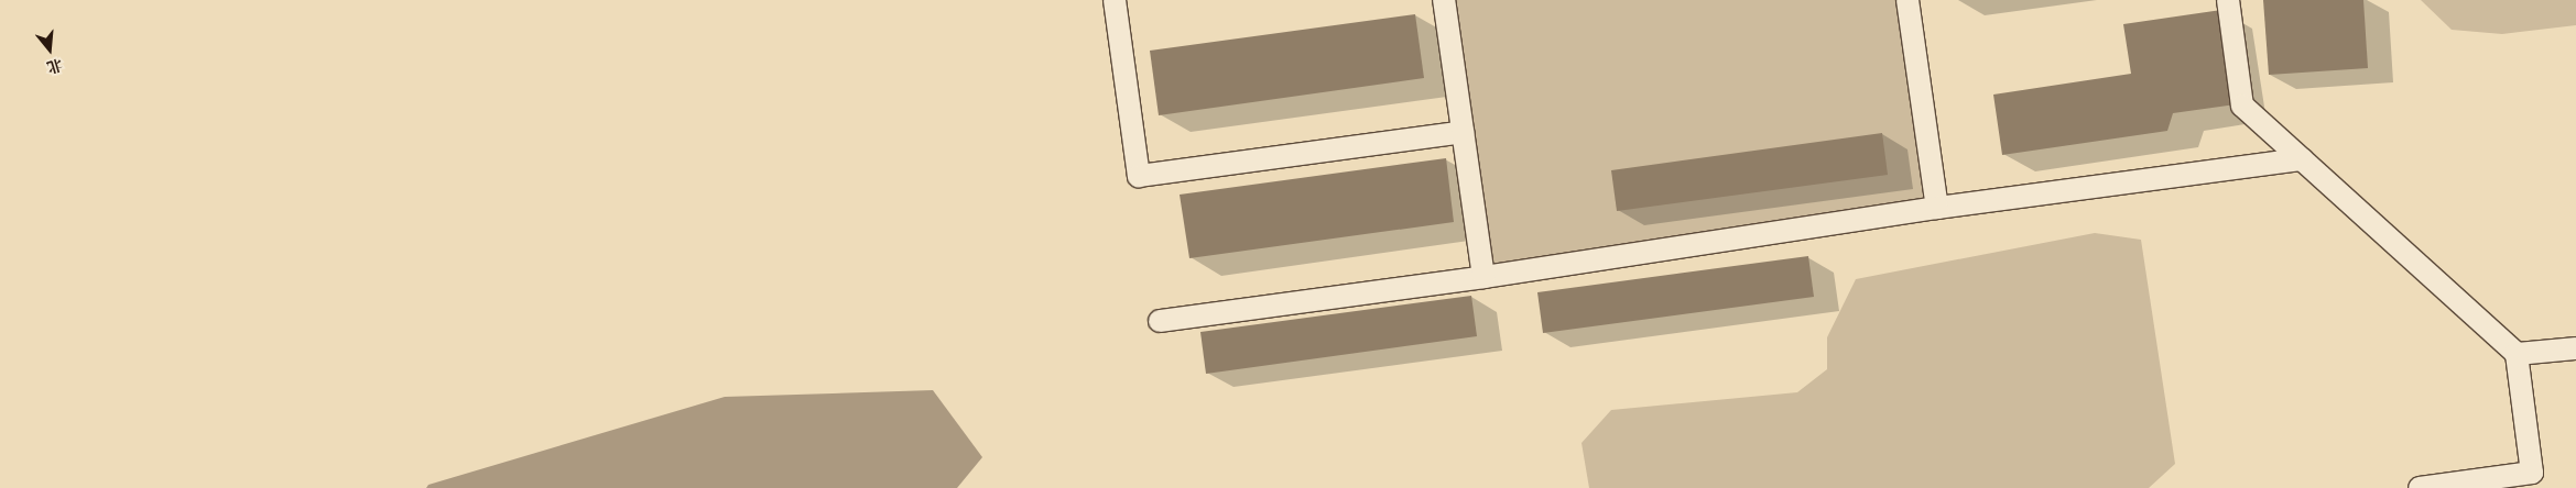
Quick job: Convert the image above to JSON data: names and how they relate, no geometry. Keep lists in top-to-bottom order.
{
  "north": "bottom"
}
